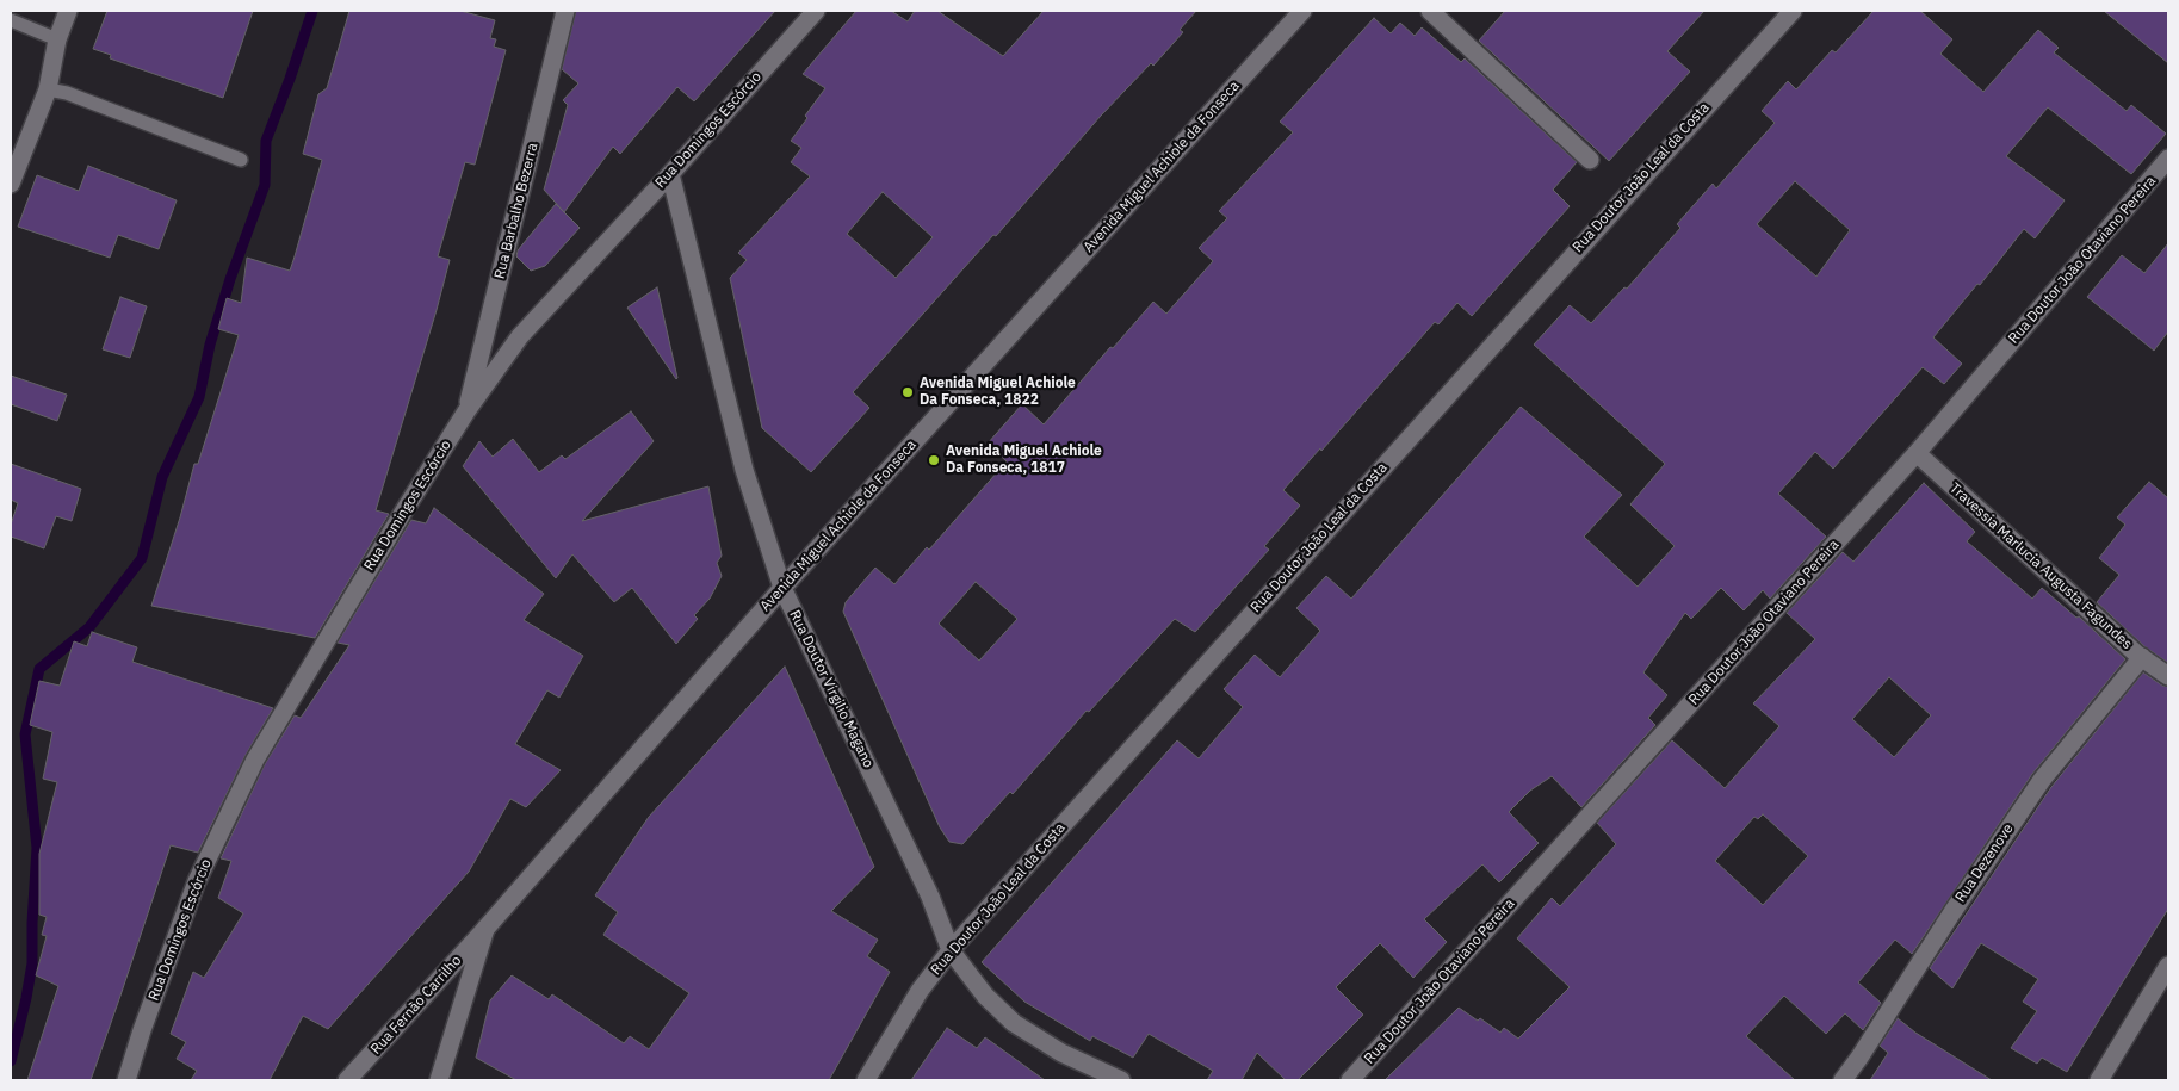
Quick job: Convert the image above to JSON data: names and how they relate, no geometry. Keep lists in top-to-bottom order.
{
  "streets": {
    "street": [
      "Rua Domingos Escórcio",
      "Avenida Miguel Achiole da Fonseca",
      "Rua Doutor João Leal da Costa",
      "Rua Barbalho Bezerra",
      "Rua Doutor João Otaviano Pereira",
      "Travessia Marlucia Augusta Fagundes",
      "Rua Doutor Virgilio Magano",
      "Rua Dezenove",
      "Rua Fernão Carrilho"
    ]
  },
  "crossings": [
    ["Rua Domingos Escórcio", "Rua Barbalho Bezerra"],
    ["Rua Domingos Escórcio", "Rua Doutor Virgilio Magano"],
    ["Avenida Miguel Achiole da Fonseca", "Rua Doutor Virgilio Magano"],
    ["Avenida Miguel Achiole da Fonseca", "Rua Fernão Carrilho"],
    ["Rua Doutor João Leal da Costa", "Rua Doutor Virgilio Magano"],
    ["Rua Doutor João Otaviano Pereira", "Travessia Marlucia Augusta Fagundes"],
    ["Travessia Marlucia Augusta Fagundes", "Rua Dezenove"]
  ],
  "places": ["Avenida Miguel Achiole Da Fonseca, 1822", "Avenida Miguel Achiole Da Fonseca, 1817"]
}
